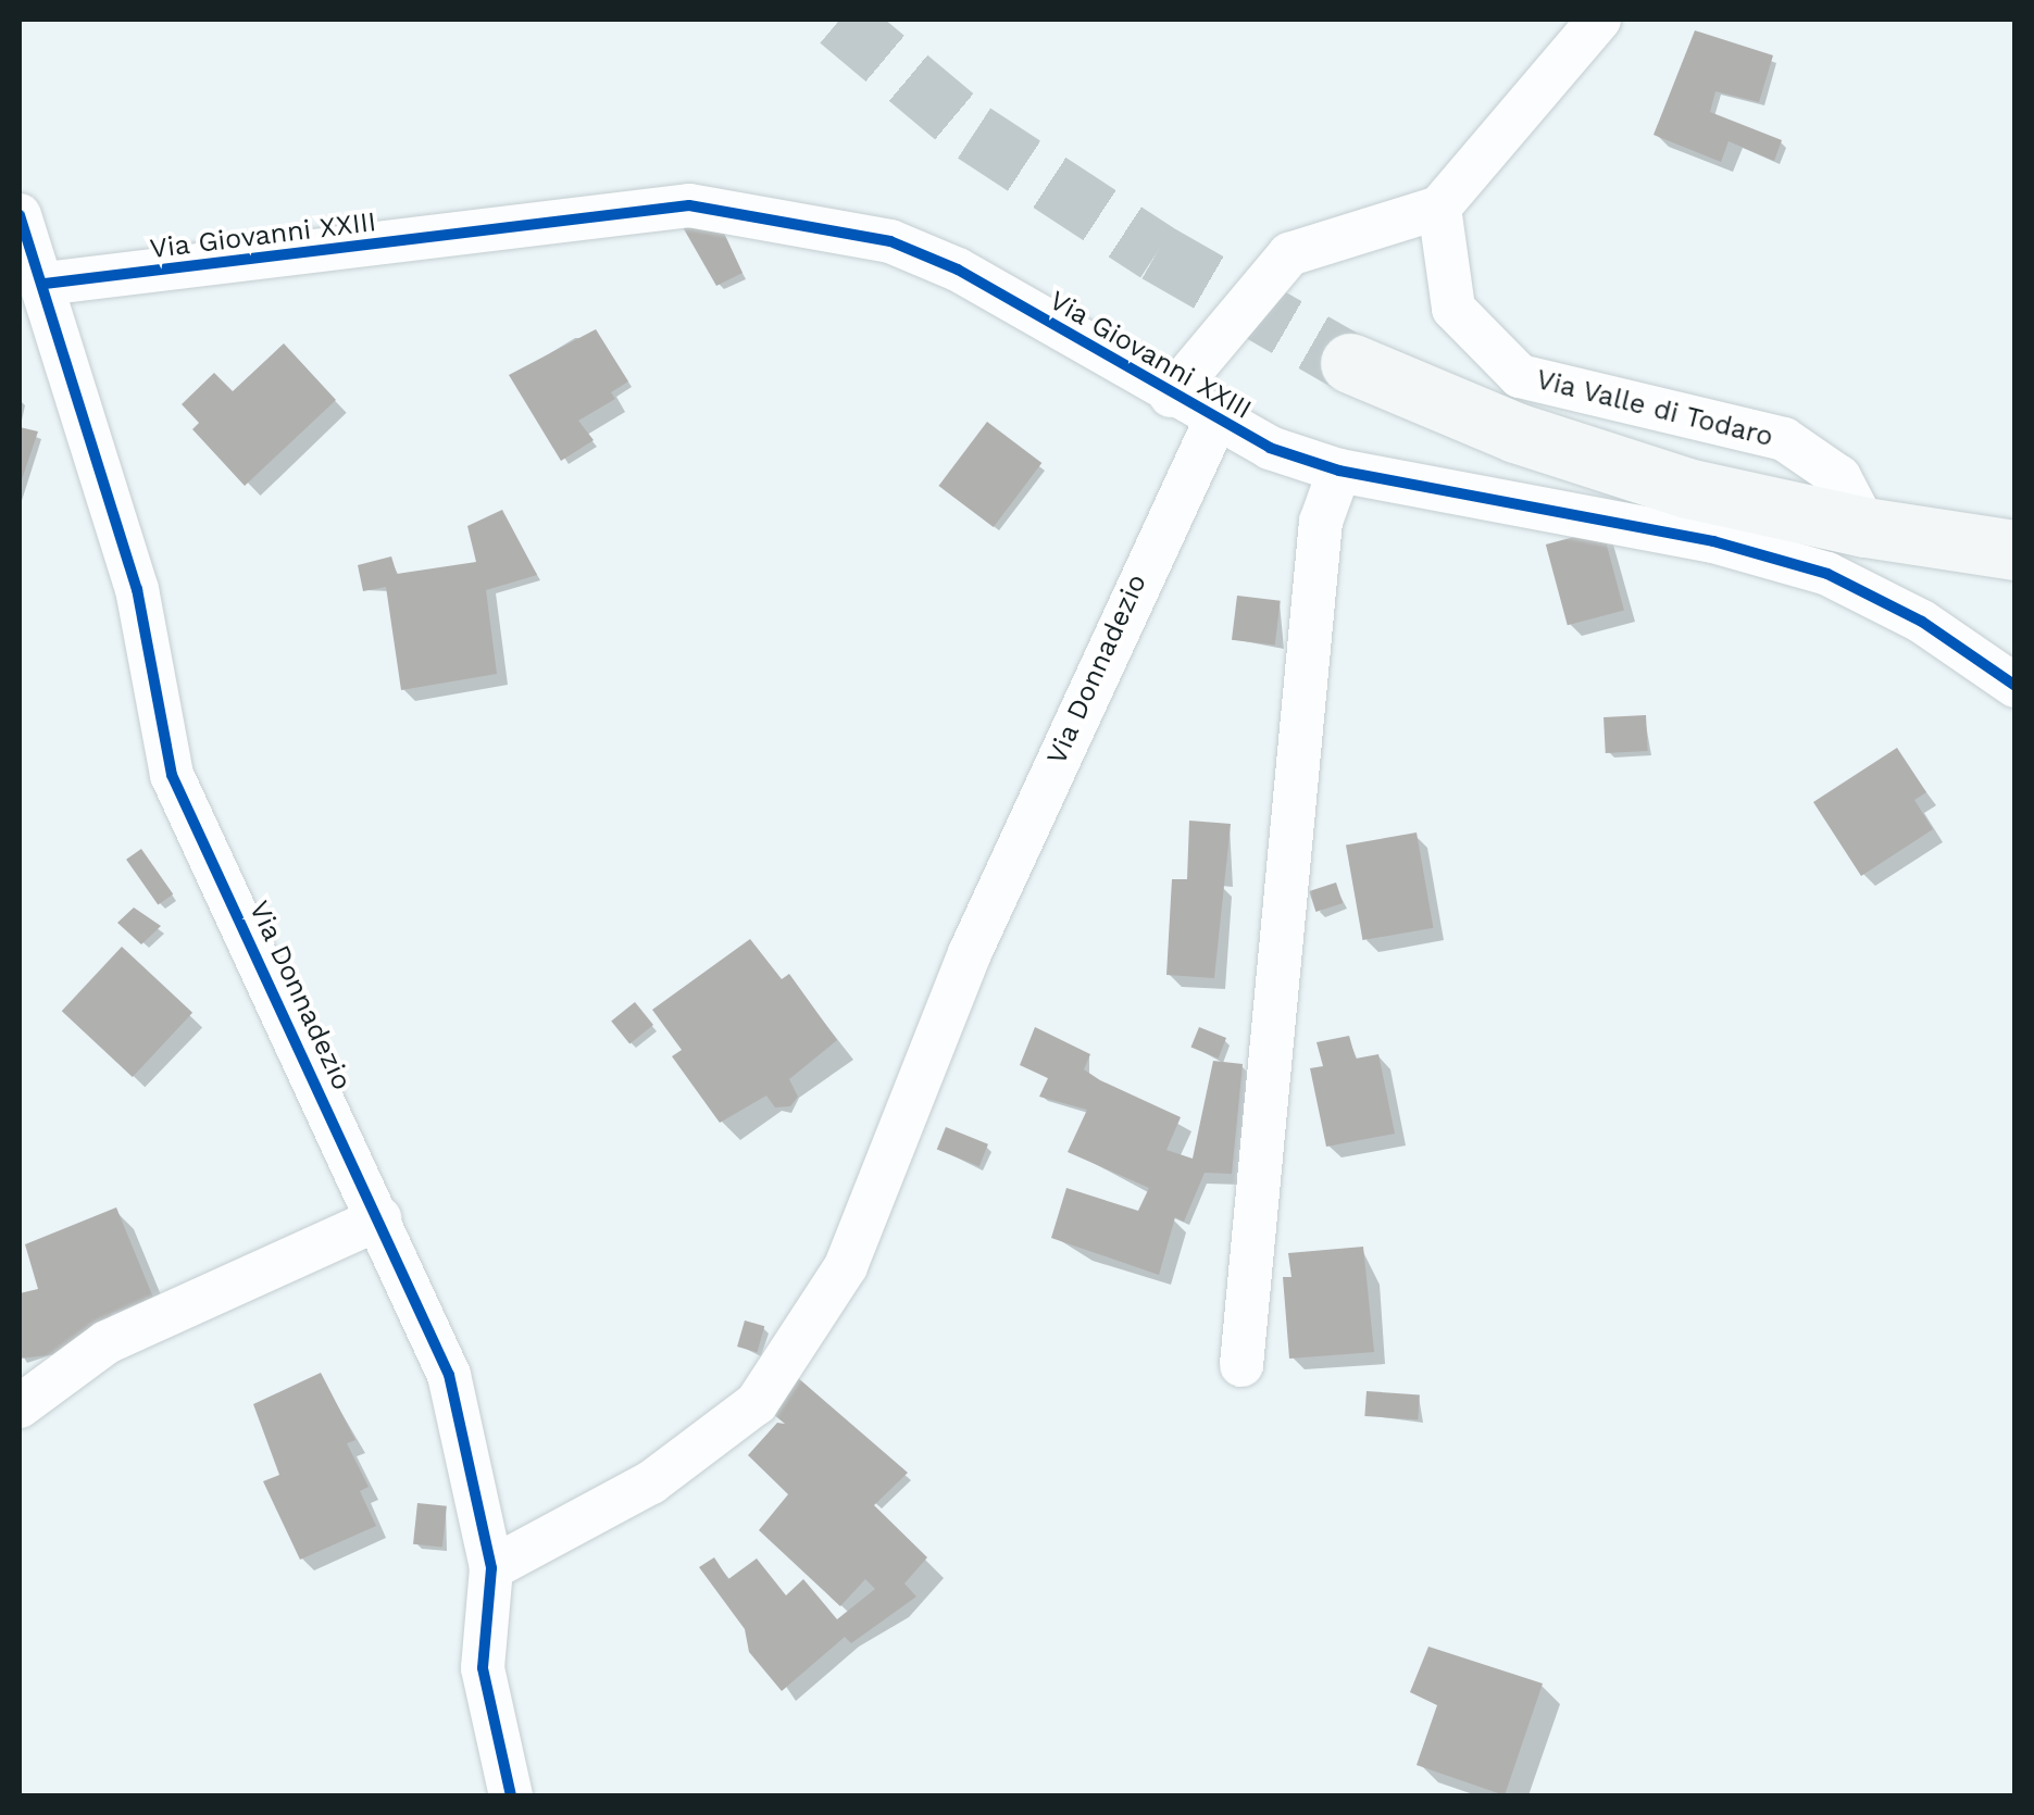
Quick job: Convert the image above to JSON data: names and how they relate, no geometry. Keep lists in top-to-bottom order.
{
  "streets": {
    "street": ["Via Giovanni XXIII", "Via Valle di Todaro", "Via Donnadezio"]
  },
  "crossings": [
    ["Via Giovanni XXIII", "Via Donnadezio"]
  ]
}
